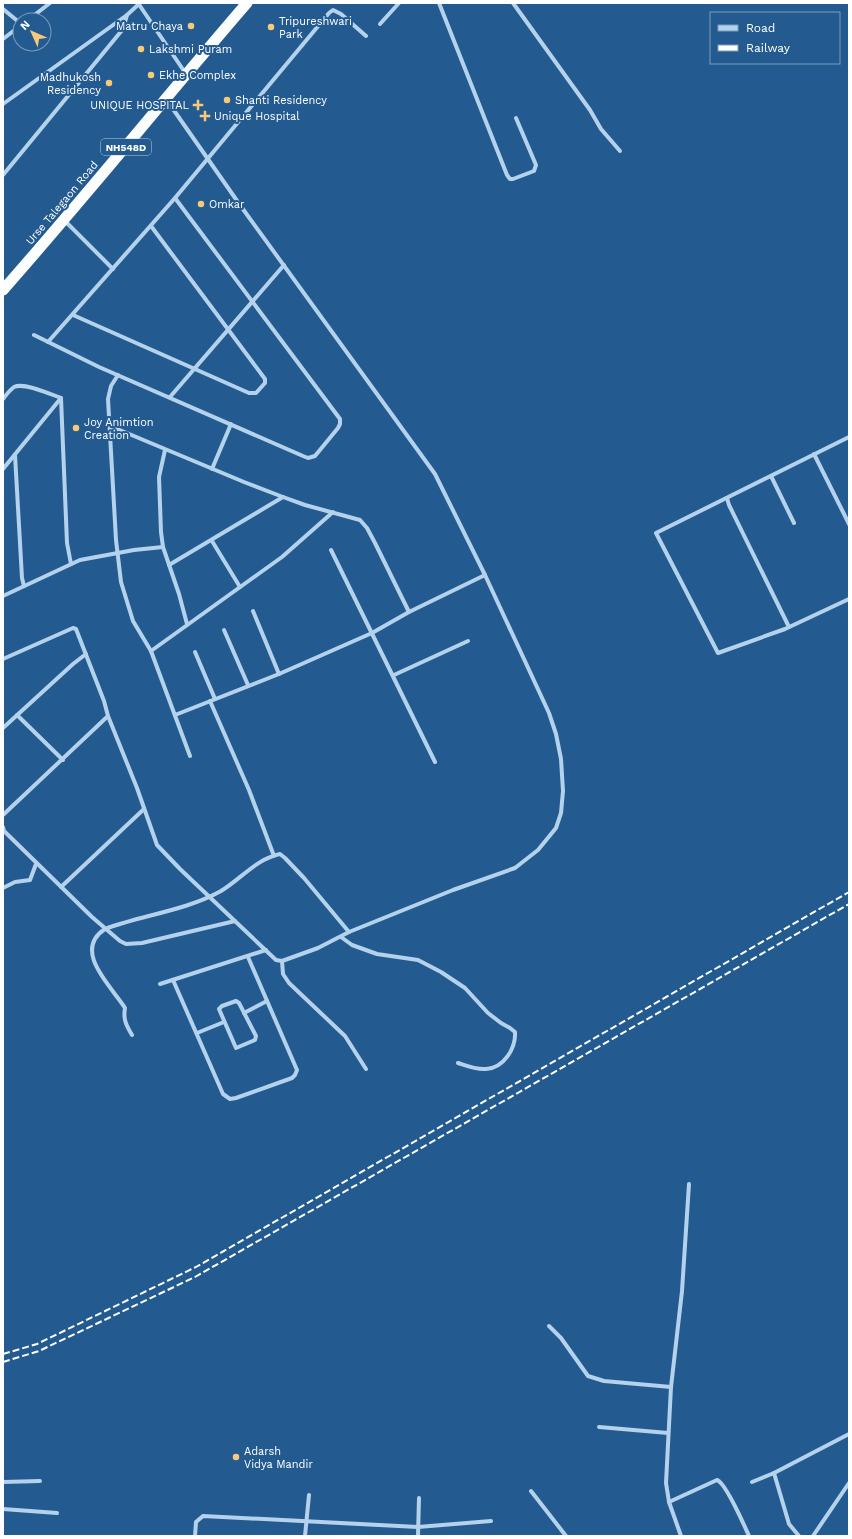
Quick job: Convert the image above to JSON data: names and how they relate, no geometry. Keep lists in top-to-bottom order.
{
  "streets": {
    "highway": ["NH548D", "Urse Talegaon Road"]
  },
  "places": {
    "other": [
      "Matru Chaya",
      "Tripureshwari Park",
      "Lakshmi Puram",
      "Ekhe Complex",
      "Madhukosh Residency",
      "Shanti Residency",
      "Omkar",
      "Joy Animtion Creation",
      "Adarsh Vidya Mandir"
    ],
    "health": ["UNIQUE HOSPITAL", "Unique Hospital"]
  },
  "legend": ["Road", "Railway"],
  "north": "top left"
}
